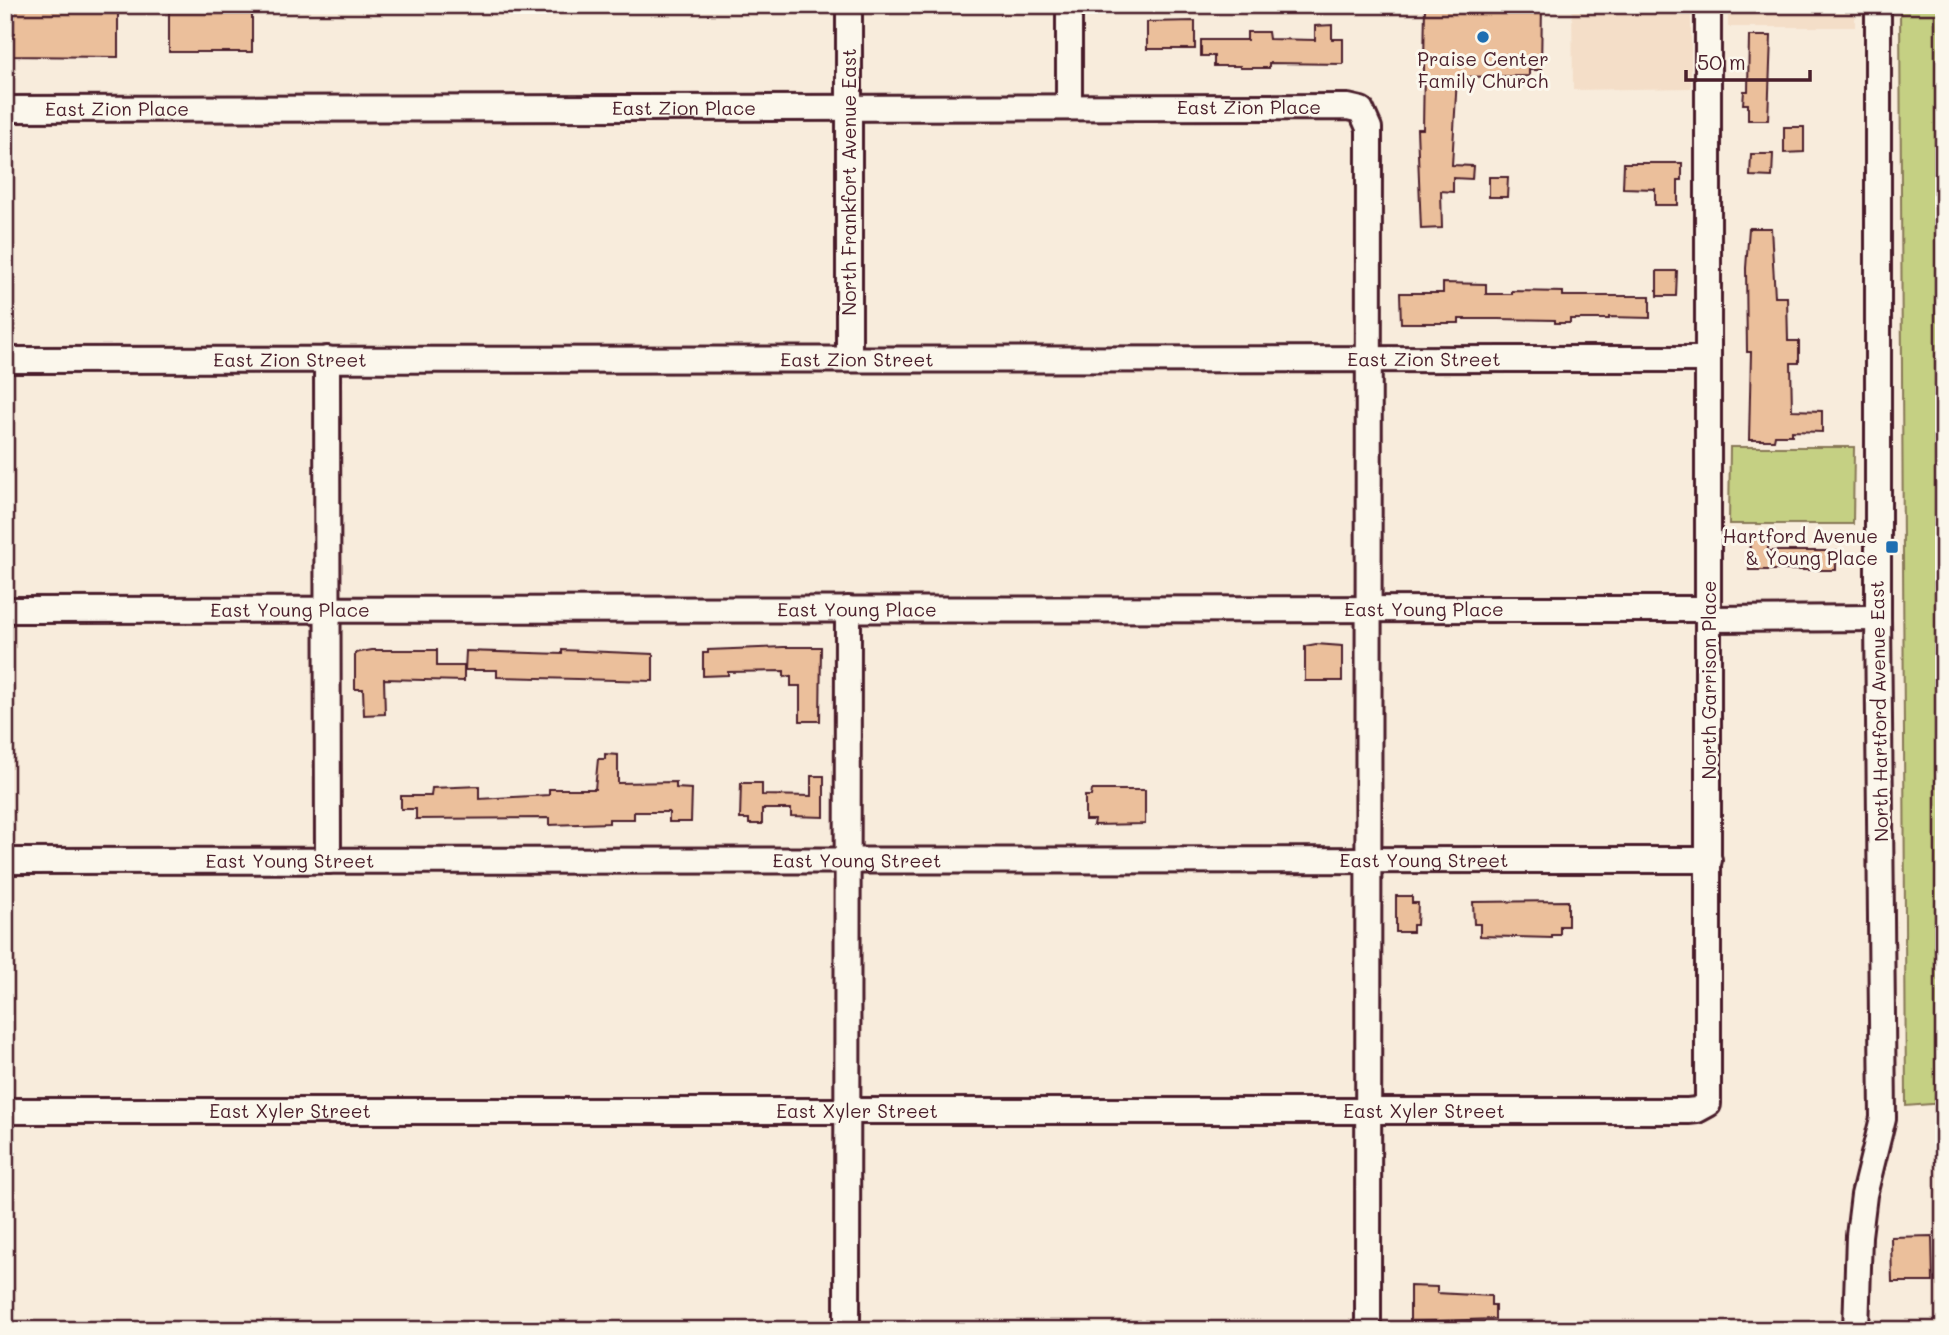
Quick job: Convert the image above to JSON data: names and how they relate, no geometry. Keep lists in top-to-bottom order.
{
  "streets": {
    "street": [
      "East Zion Place",
      "North Frankfort Avenue East",
      "East Zion Street",
      "East Young Place",
      "North Garrison Place",
      "North Hartford Avenue East",
      "East Young Street",
      "East Xyler Street"
    ]
  },
  "crossings": [
    ["East Zion Place", "North Frankfort Avenue East"],
    ["East Zion Place", "East Zion Street"],
    ["North Frankfort Avenue East", "East Zion Street"],
    ["East Zion Street", "North Garrison Place"],
    ["East Young Place", "North Garrison Place"],
    ["East Young Place", "North Hartford Avenue East"],
    ["North Garrison Place", "East Young Street"],
    ["North Garrison Place", "East Xyler Street"]
  ],
  "places": {
    "other": ["Praise Center Family Church"],
    "transit": ["Hartford Avenue & Young Place"]
  },
  "scale_bar": "50 m"
}
